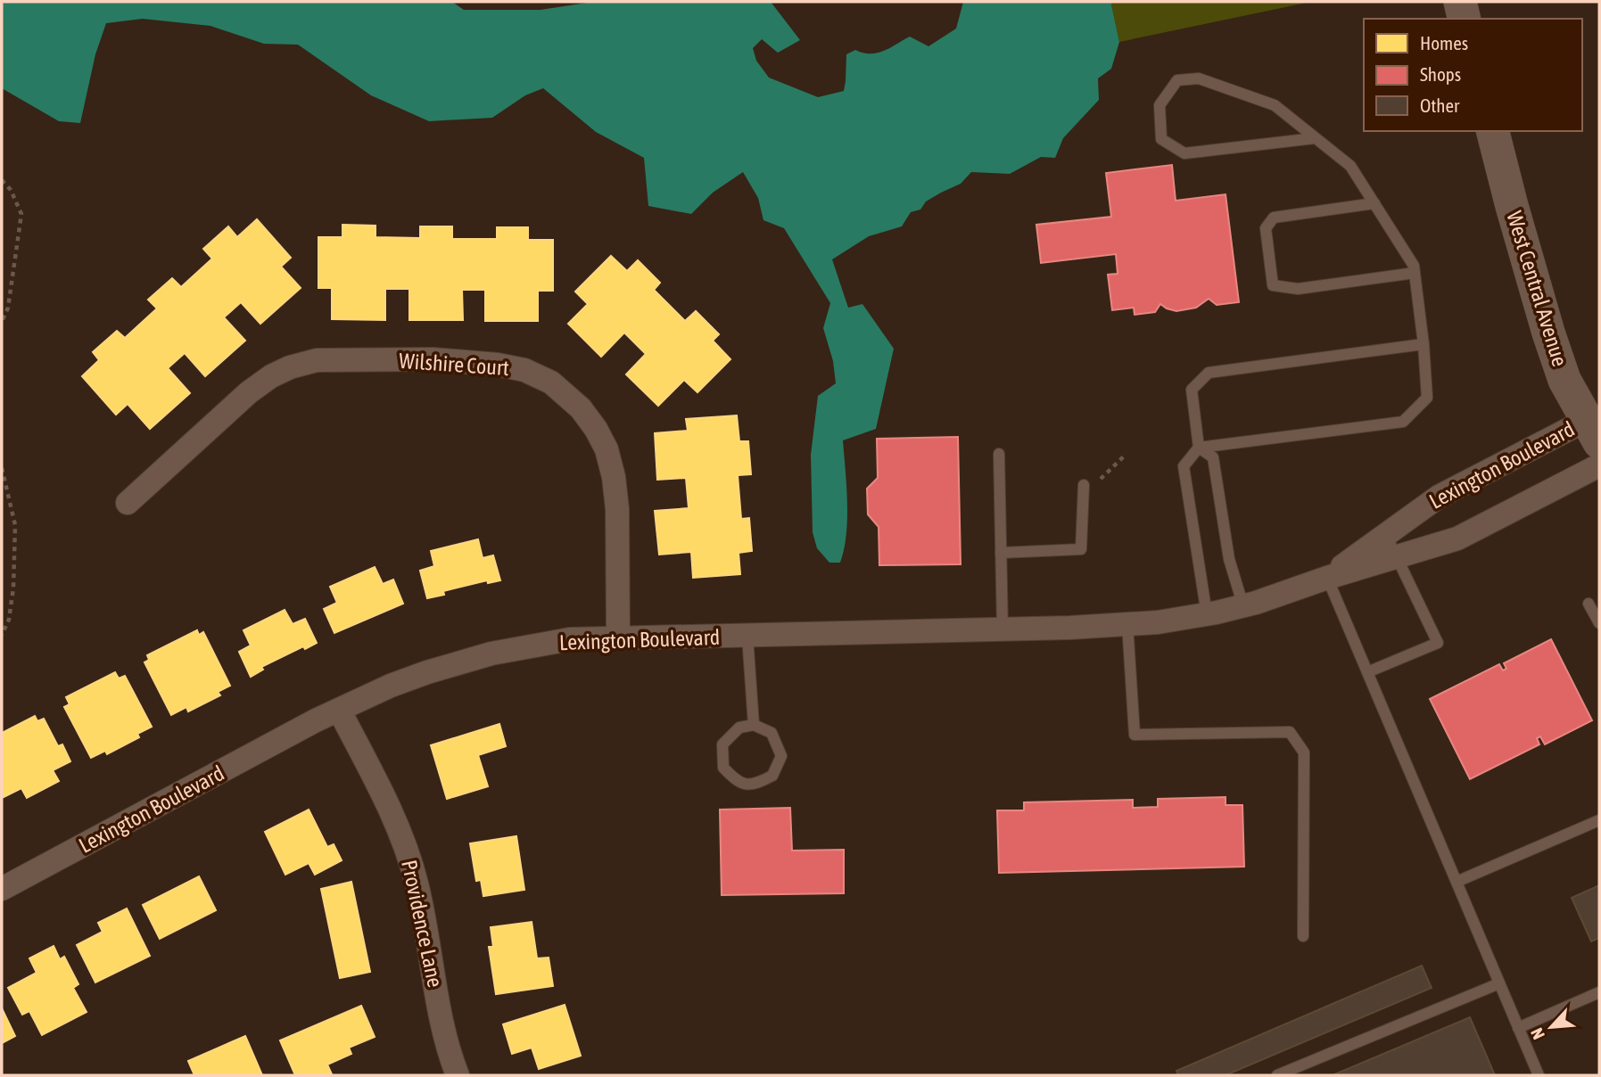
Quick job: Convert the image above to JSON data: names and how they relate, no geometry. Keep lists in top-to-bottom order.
{
  "streets": {
    "main road": ["West Central Avenue"],
    "street": ["Wilshire Court", "Lexington Boulevard", "Providence Lane"]
  },
  "crossings": [
    ["West Central Avenue", "Lexington Boulevard"],
    ["Wilshire Court", "Lexington Boulevard"],
    ["Lexington Boulevard", "Providence Lane"]
  ],
  "legend": ["Homes", "Shops", "Other"],
  "north": "bottom left"
}
